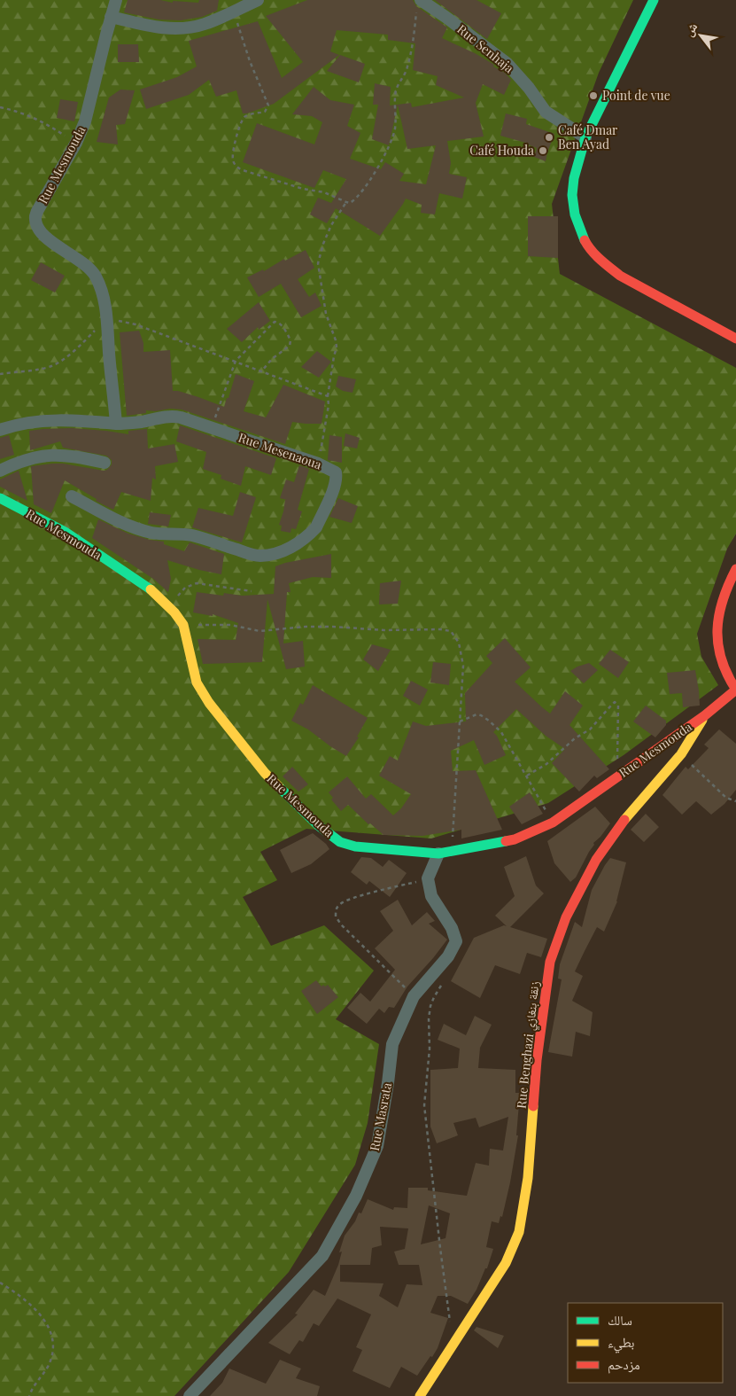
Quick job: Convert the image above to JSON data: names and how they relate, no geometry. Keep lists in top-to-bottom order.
{
  "streets": {
    "street": [
      "Rue Senhaja",
      "Rue Mesmouda",
      "Rue Mesenaoua",
      "Rue Benghazi زنقة بنغازي",
      "Rue Masrata"
    ]
  },
  "crossings": [
    ["Rue Mesmouda", "Rue Mesenaoua"],
    ["Rue Mesmouda", "Rue Benghazi زنقة بنغازي"]
  ],
  "places": ["Point de vue", "Café Dmar Ben Ayad", "Café Houda"],
  "legend": ["سالك", "بطيء", "مزدحم"],
  "north": "top left"
}
